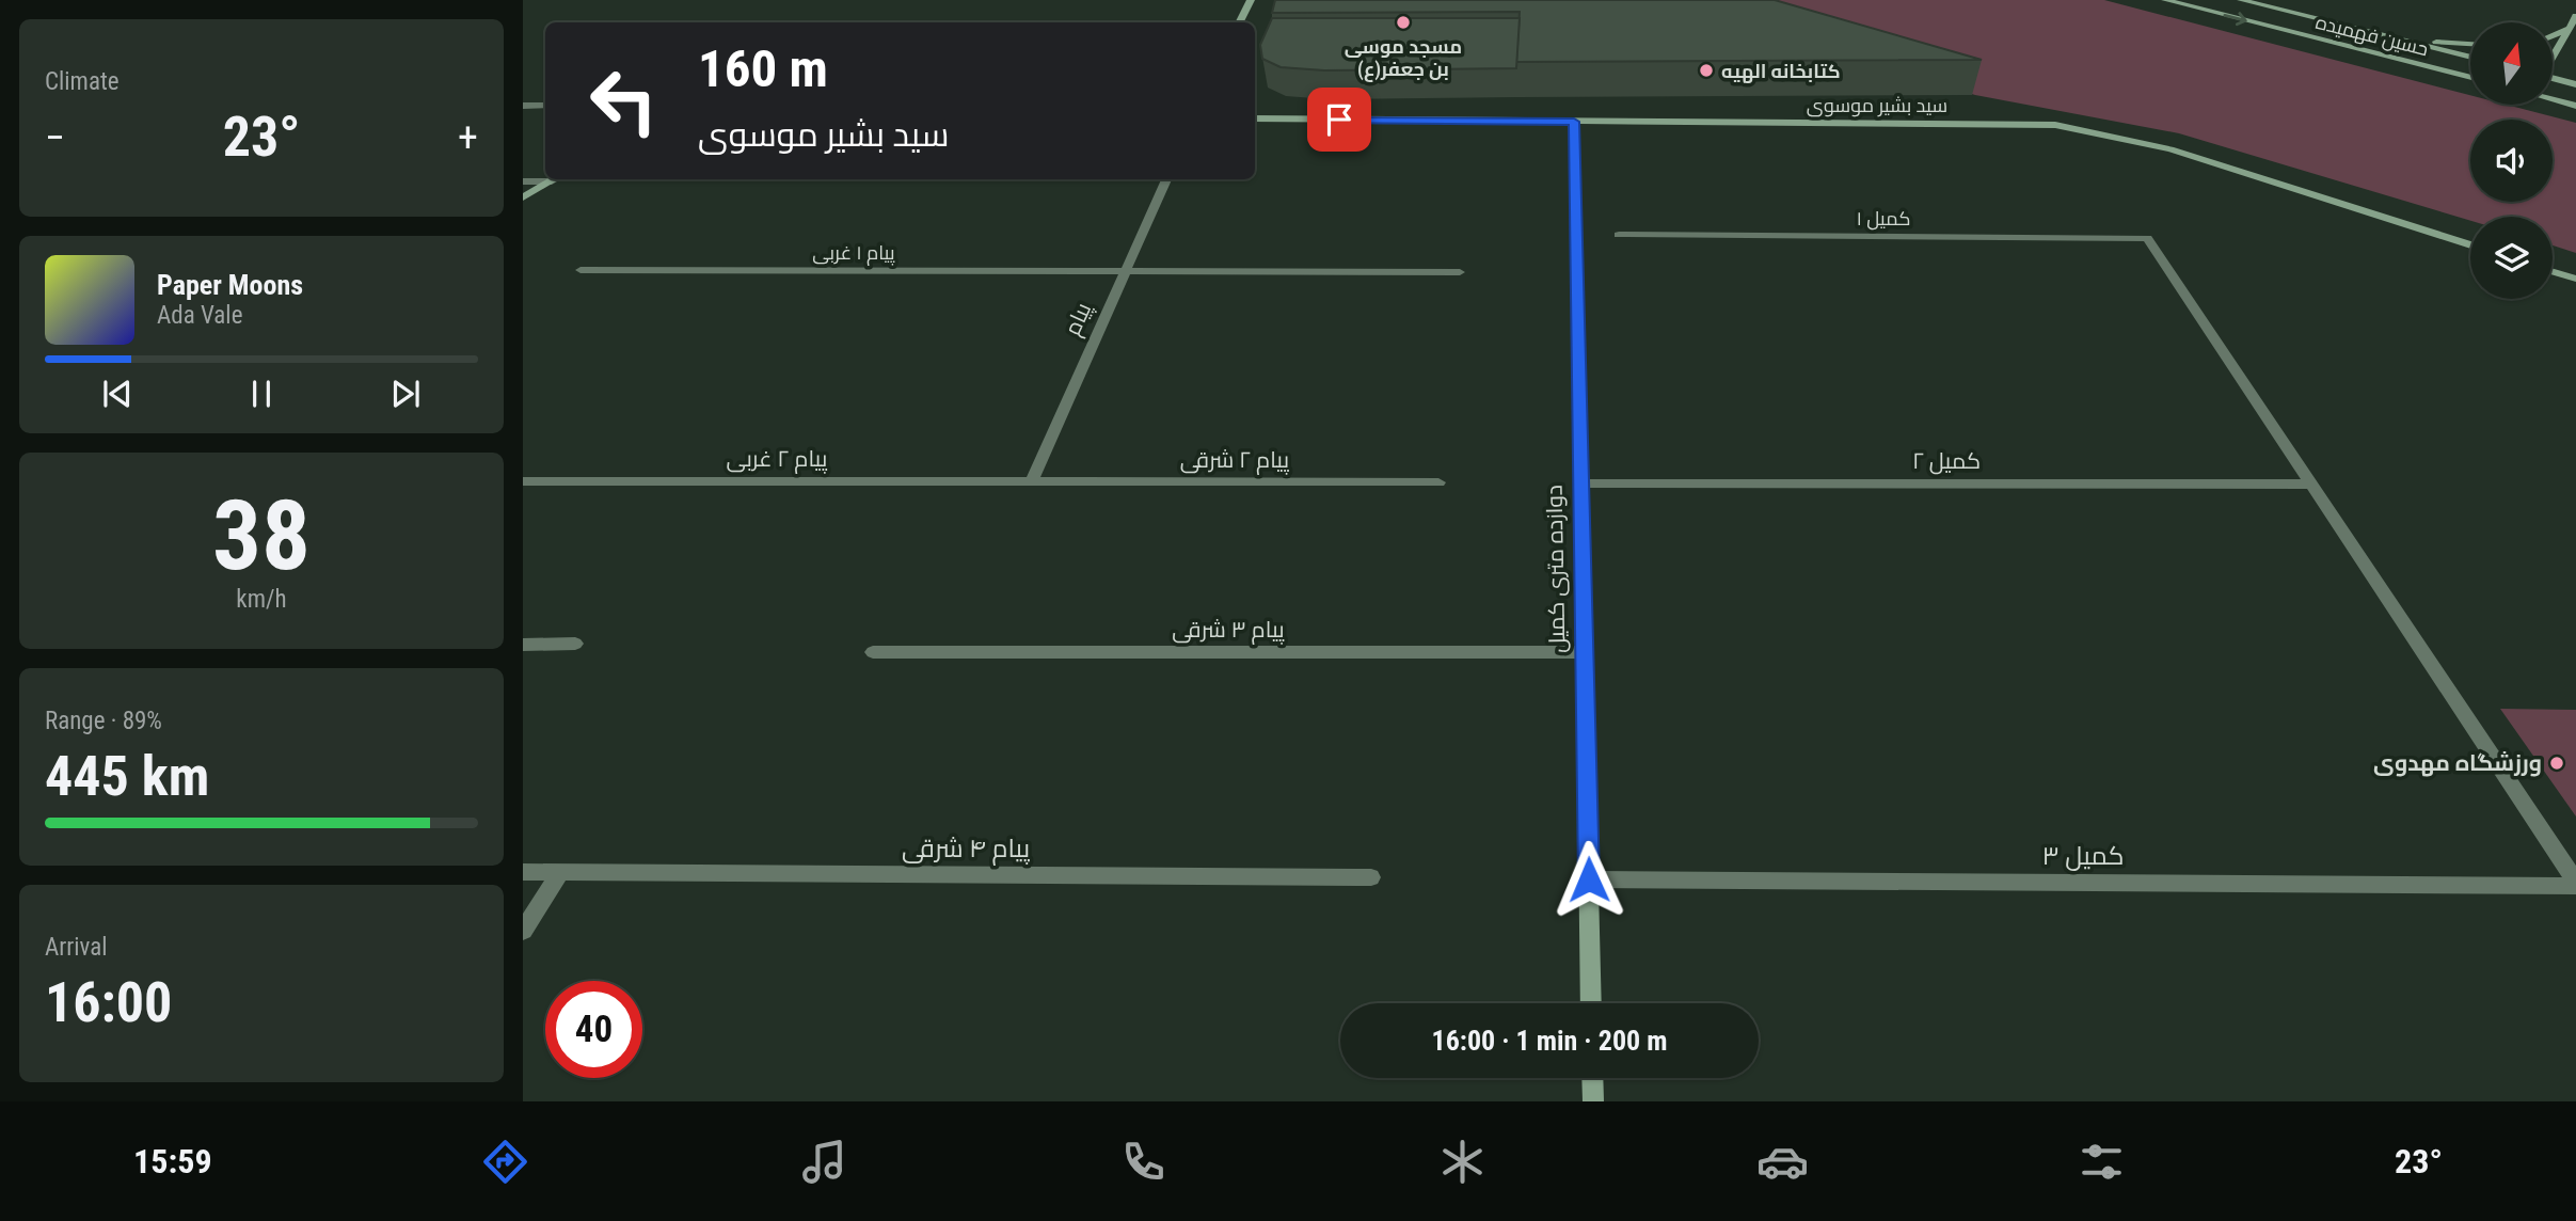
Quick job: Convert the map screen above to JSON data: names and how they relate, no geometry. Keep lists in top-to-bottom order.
{
  "streets": {
    "street": [
      "حسین فهمیده",
      "سید بشیر موسوی",
      "کمیل ۱",
      "پیام ۱ غربی",
      "پیام",
      "پیام ۲ غربی",
      "پیام ۲ شرقی",
      "کمیل ۲",
      "دوازده متری کمیل",
      "پیام ۳ شرقی",
      "پیام ۴ شرقی",
      "کمیل ۳"
    ]
  },
  "crossings": [
    ["سید بشیر موسوی", "دوازده متری کمیل"],
    ["کمیل ۱", "کمیل ۲"],
    ["پیام ۱ غربی", "پیام"],
    ["پیام", "پیام ۲ غربی"],
    ["پیام", "پیام ۲ شرقی"],
    ["پیام ۲ غربی", "پیام ۲ شرقی"],
    ["کمیل ۲", "دوازده متری کمیل"],
    ["دوازده متری کمیل", "پیام ۳ شرقی"],
    ["دوازده متری کمیل", "کمیل ۳"]
  ],
  "places": ["مسجد موسی بن جعفر(ع)", "کتابخانه الهیه", "ورزشگاه مهدوی"],
  "north": "top",
  "page": {
    "tile": [
      "Climate",
      ["38", "km/h"],
      ["Range · 89%", "445 km"],
      ["Arrival", "16:00"]
    ],
    "turn": ["160 m", "سید بشیر موسوی"],
    "heat": ["−", "23°", "+"],
    "song": ["Paper Moons", "Ada Vale"],
    "limit": "40",
    "trip": "16:00 · 1 min · 200 m",
    "tabs": ["15:59", "23°"]
  }
}
